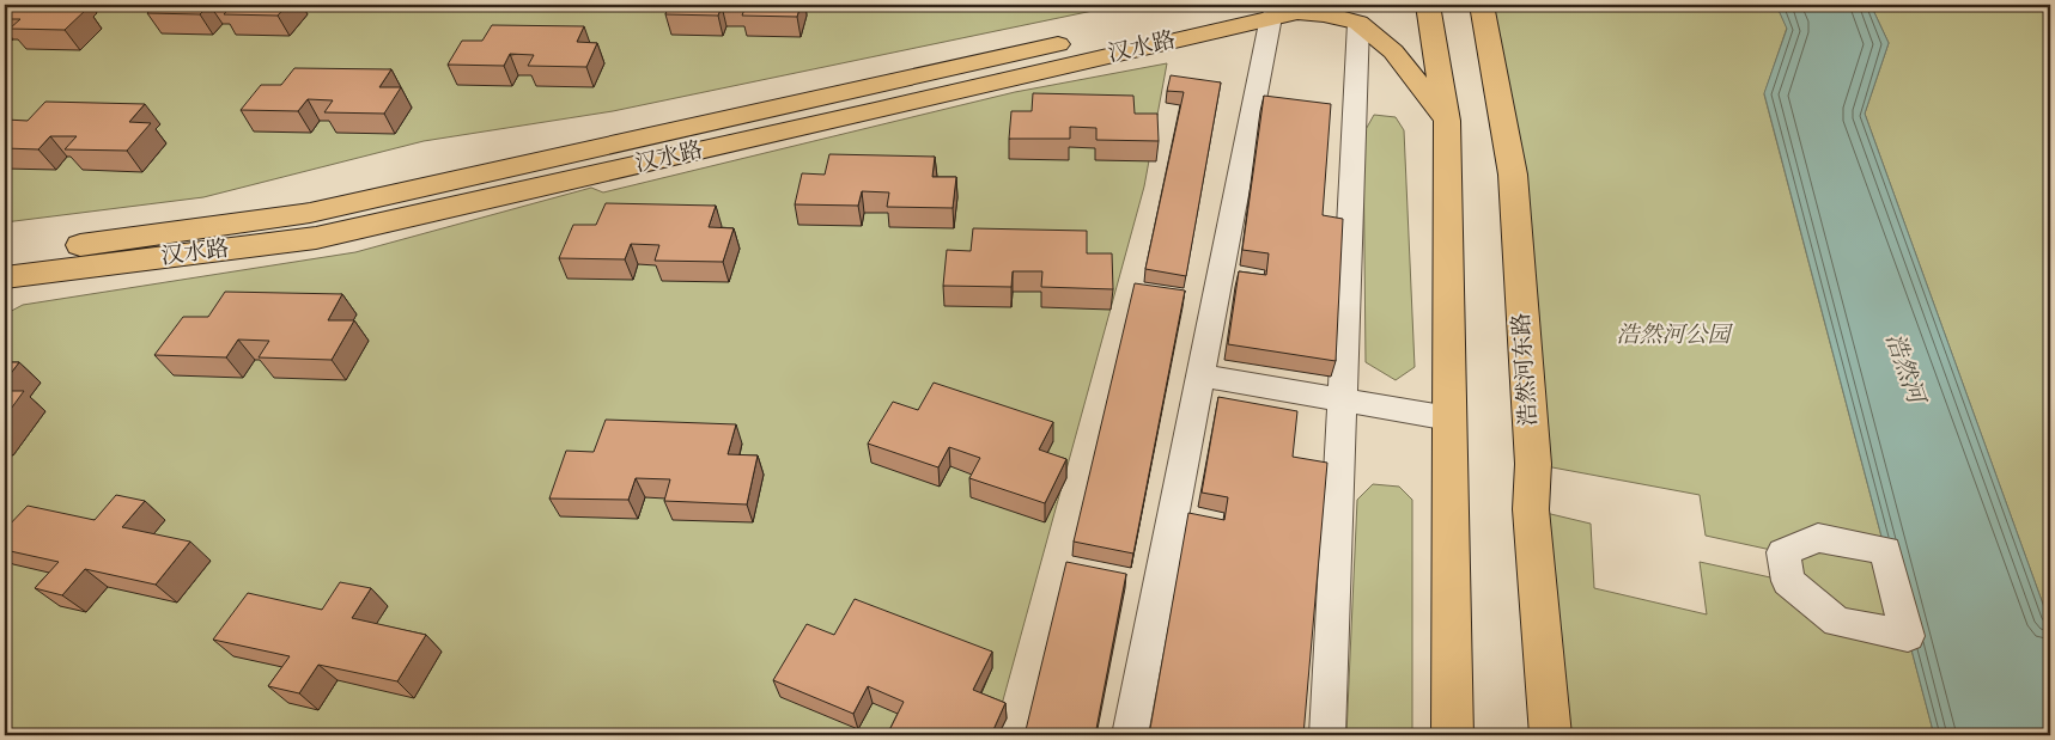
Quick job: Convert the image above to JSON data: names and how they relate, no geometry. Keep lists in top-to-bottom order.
{
  "streets": {
    "main road": ["汉水路", "浩然河东路"]
  },
  "water": ["浩然河"],
  "parks": ["浩然河公园"]
}
